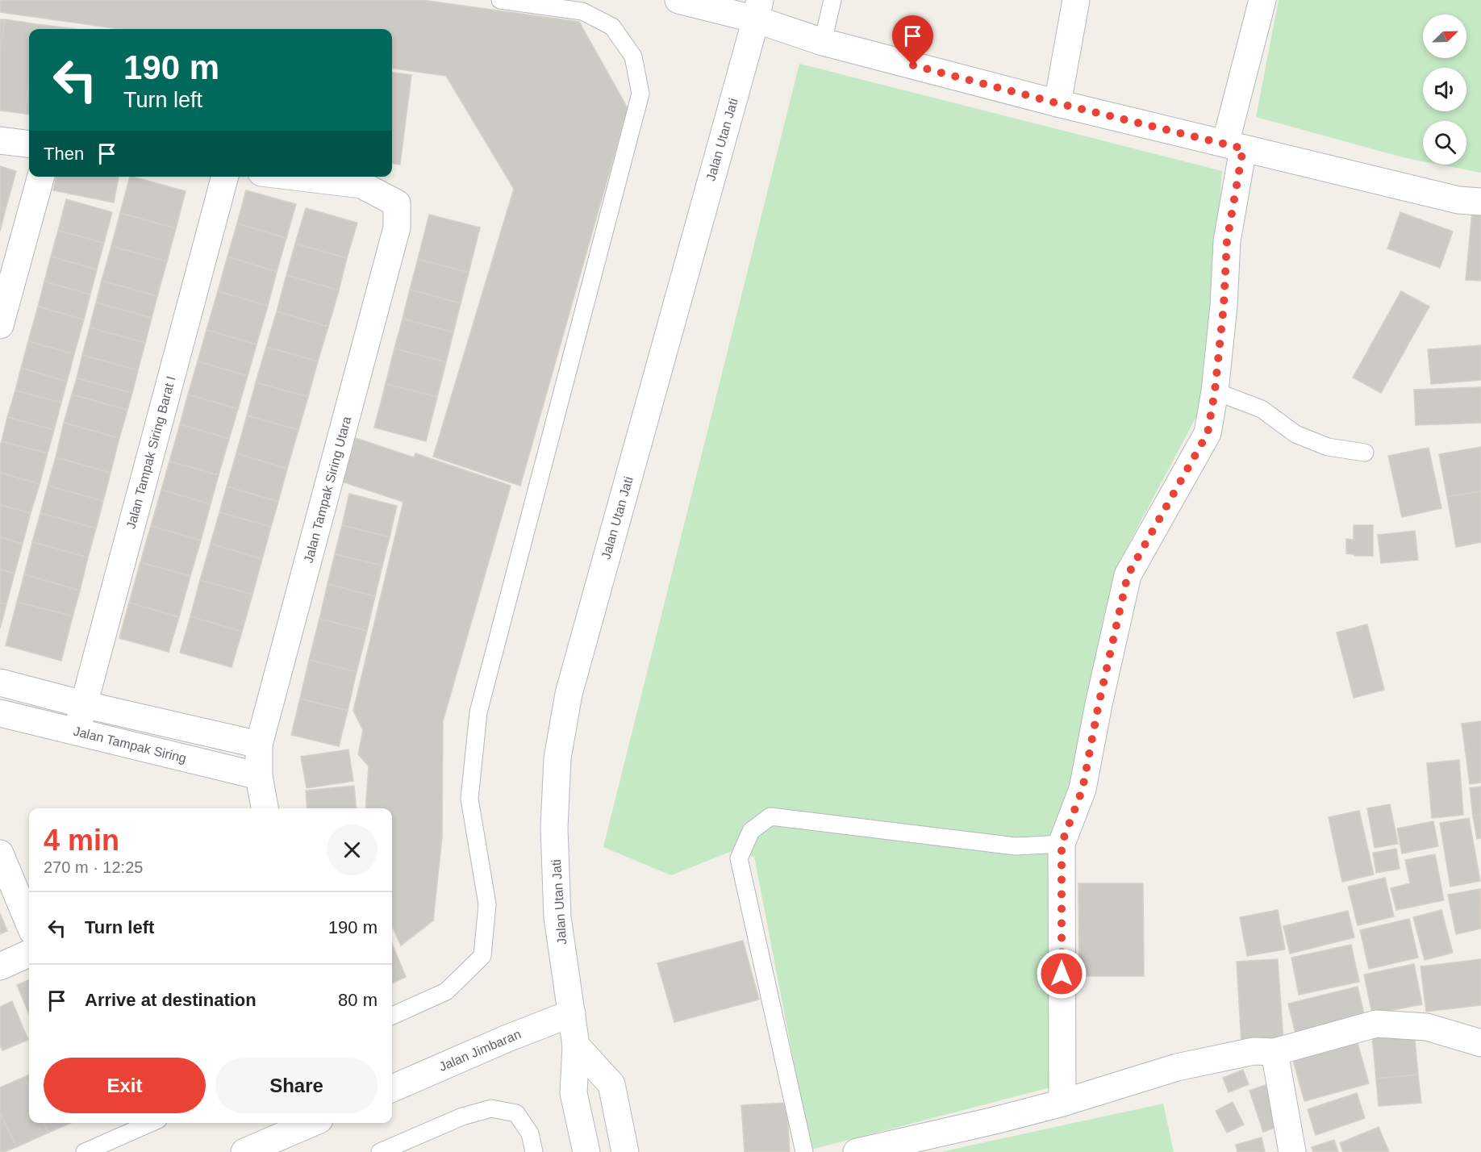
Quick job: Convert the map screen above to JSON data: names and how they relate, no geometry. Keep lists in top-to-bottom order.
{
  "streets": {
    "street": [
      "Jalan Utan Jati",
      "Jalan Tampak Siring Barat I",
      "Jalan Tampak Siring Utara",
      "Jalan Tampak Siring",
      "Jalan Jimbaran"
    ]
  },
  "crossings": [
    ["Jalan Utan Jati", "Jalan Jimbaran"],
    ["Jalan Tampak Siring Barat I", "Jalan Tampak Siring"],
    ["Jalan Tampak Siring Utara", "Jalan Tampak Siring"]
  ],
  "north": "top right",
  "page": {
    "turn": ["190 m", "Turn left"],
    "then": "Then",
    "heading": ["4 min", "270 m · 12:25"],
    "list": [
      {
        "name": "Turn left",
        "value": "190 m"
      },
      {
        "name": "Arrive at destination",
        "value": "80 m"
      }
    ],
    "buttons": ["Exit", "Share"]
  }
}
